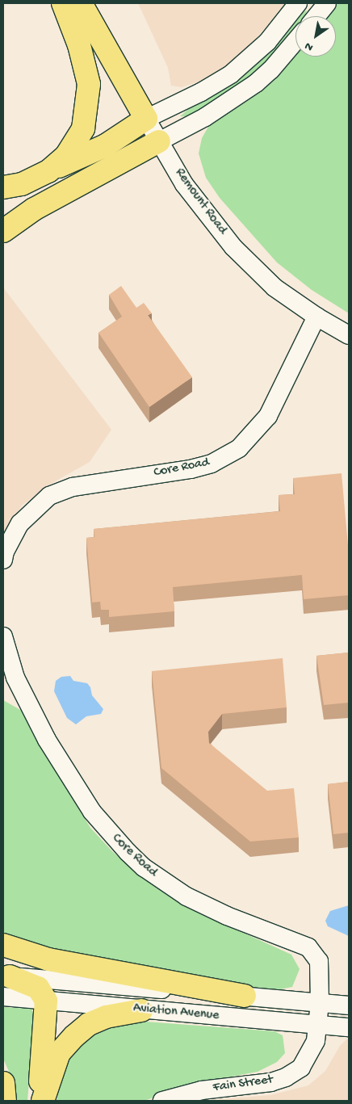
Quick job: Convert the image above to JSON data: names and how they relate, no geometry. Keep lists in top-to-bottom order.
{
  "streets": {
    "main road": ["Remount Road"],
    "street": ["Core Road", "Aviation Avenue", "Fain Street"]
  },
  "crossings": [
    ["Remount Road", "Core Road"],
    ["Core Road", "Aviation Avenue"],
    ["Core Road", "Fain Street"],
    ["Aviation Avenue", "Fain Street"]
  ],
  "north": "bottom left"
}
